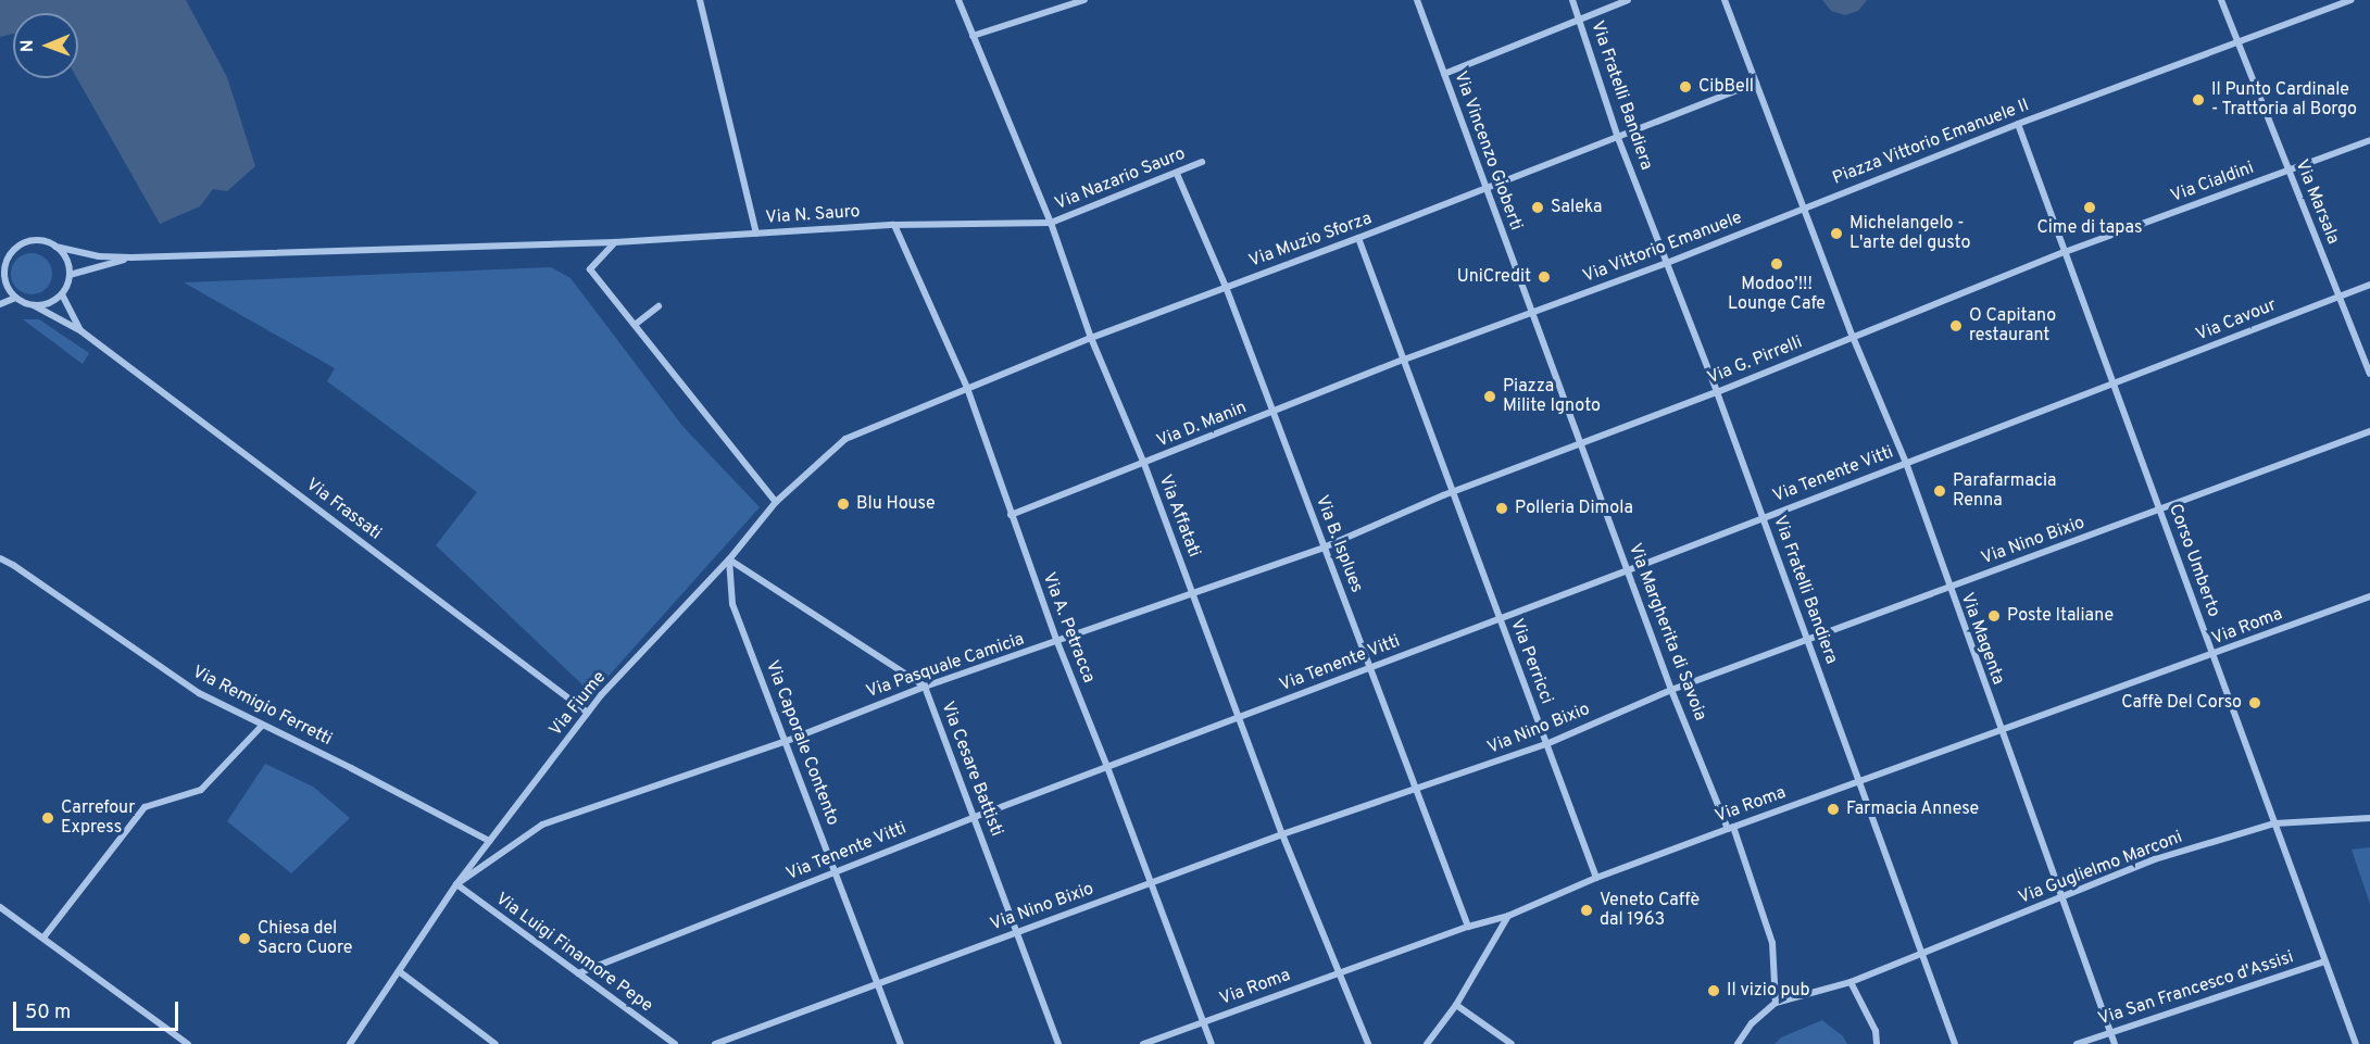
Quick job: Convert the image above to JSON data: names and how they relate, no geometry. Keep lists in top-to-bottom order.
{
  "streets": {
    "street": [
      "Via Fratelli Bandiera",
      "Piazza Vittorio Emanuele II",
      "Via Vincenzo Gioberti",
      "Via Nazario Sauro",
      "Via Cialdini",
      "Via Marsala",
      "Via N. Sauro",
      "Via Muzio Sforza",
      "Via Vittorio Emanuele",
      "Via Cavour",
      "Via G. Pirrelli",
      "Via D. Manin",
      "Via Tenente Vitti",
      "Via Frassati",
      "Via Affatati",
      "Via Nino Bixio",
      "Via B. Isplues",
      "Corso Umberto",
      "Via Roma",
      "Via A. Petracca",
      "Via Margherita di Savoia",
      "Via Magenta",
      "Via Perricci",
      "Via Pasquale Camicia",
      "Via Fiume",
      "Via Remigio Ferretti",
      "Via Caporale Contento",
      "Via Cesare Battisti",
      "Via Guglielmo Marconi",
      "Via Luigi Finamore Pepe",
      "Via San Francesco d'Assisi"
    ]
  },
  "crossings": [
    ["Via Fratelli Bandiera", "Via Muzio Sforza"],
    ["Via Fratelli Bandiera", "Via Vittorio Emanuele"],
    ["Via Fratelli Bandiera", "Via G. Pirrelli"],
    ["Via Fratelli Bandiera", "Via Tenente Vitti"],
    ["Via Fratelli Bandiera", "Via Nino Bixio"],
    ["Via Fratelli Bandiera", "Via Roma"],
    ["Via Fratelli Bandiera", "Via Guglielmo Marconi"],
    ["Piazza Vittorio Emanuele II", "Via Marsala"],
    ["Piazza Vittorio Emanuele II", "Via Vittorio Emanuele"],
    ["Piazza Vittorio Emanuele II", "Corso Umberto"],
    ["Piazza Vittorio Emanuele II", "Via Magenta"],
    ["Via Vincenzo Gioberti", "Via Muzio Sforza"],
    ["Via Vincenzo Gioberti", "Via Vittorio Emanuele"],
    ["Via Nazario Sauro", "Via N. Sauro"],
    ["Via Nazario Sauro", "Via Affatati"],
    ["Via Nazario Sauro", "Via B. Isplues"],
    ["Via Cialdini", "Via Marsala"],
    ["Via Cialdini", "Via G. Pirrelli"],
    ["Via Cialdini", "Corso Umberto"],
    ["Via Marsala", "Via Cavour"],
    ["Via N. Sauro", "Via Affatati"],
    ["Via N. Sauro", "Via A. Petracca"],
    ["Via Muzio Sforza", "Via Affatati"],
    ["Via Muzio Sforza", "Via B. Isplues"],
    ["Via Muzio Sforza", "Via A. Petracca"],
    ["Via Muzio Sforza", "Via Fiume"],
    ["Via Vittorio Emanuele", "Via Magenta"],
    ["Via Cavour", "Via Tenente Vitti"],
    ["Via Cavour", "Corso Umberto"],
    ["Via G. Pirrelli", "Corso Umberto"],
    ["Via G. Pirrelli", "Via Margherita di Savoia"],
    ["Via G. Pirrelli", "Via Magenta"],
    ["Via G. Pirrelli", "Via Perricci"],
    ["Via G. Pirrelli", "Via Pasquale Camicia"],
    ["Via D. Manin", "Via Affatati"],
    ["Via D. Manin", "Via B. Isplues"],
    ["Via D. Manin", "Via A. Petracca"],
    ["Via Tenente Vitti", "Via Affatati"],
    ["Via Tenente Vitti", "Via B. Isplues"],
    ["Via Tenente Vitti", "Corso Umberto"],
    ["Via Tenente Vitti", "Via A. Petracca"],
    ["Via Tenente Vitti", "Via Margherita di Savoia"],
    ["Via Tenente Vitti", "Via Magenta"],
    ["Via Tenente Vitti", "Via Perricci"],
    ["Via Tenente Vitti", "Via Caporale Contento"],
    ["Via Tenente Vitti", "Via Cesare Battisti"],
    ["Via Tenente Vitti", "Via Luigi Finamore Pepe"],
    ["Via Frassati", "Via Fiume"],
    ["Via Affatati", "Via Nino Bixio"],
    ["Via Affatati", "Via Roma"],
    ["Via Affatati", "Via Pasquale Camicia"],
    ["Via Nino Bixio", "Via B. Isplues"],
    ["Via Nino Bixio", "Corso Umberto"],
    ["Via Nino Bixio", "Via A. Petracca"],
    ["Via Nino Bixio", "Via Margherita di Savoia"],
    ["Via Nino Bixio", "Via Magenta"],
    ["Via Nino Bixio", "Via Perricci"],
    ["Via Nino Bixio", "Via Caporale Contento"],
    ["Via Nino Bixio", "Via Cesare Battisti"],
    ["Via B. Isplues", "Via Roma"],
    ["Via B. Isplues", "Via Pasquale Camicia"],
    ["Corso Umberto", "Via Roma"],
    ["Corso Umberto", "Via Guglielmo Marconi"],
    ["Corso Umberto", "Via San Francesco d'Assisi"],
    ["Via Roma", "Via A. Petracca"],
    ["Via Roma", "Via Margherita di Savoia"],
    ["Via Roma", "Via Magenta"],
    ["Via Roma", "Via Perricci"],
    ["Via A. Petracca", "Via Pasquale Camicia"],
    ["Via Magenta", "Via Guglielmo Marconi"],
    ["Via Magenta", "Via San Francesco d'Assisi"],
    ["Via Perricci", "Via Pasquale Camicia"],
    ["Via Pasquale Camicia", "Via Fiume"],
    ["Via Pasquale Camicia", "Via Caporale Contento"],
    ["Via Pasquale Camicia", "Via Cesare Battisti"],
    ["Via Pasquale Camicia", "Via Luigi Finamore Pepe"],
    ["Via Fiume", "Via Remigio Ferretti"],
    ["Via Fiume", "Via Caporale Contento"],
    ["Via Fiume", "Via Cesare Battisti"],
    ["Via Fiume", "Via Luigi Finamore Pepe"],
    ["Via Caporale Contento", "Via Cesare Battisti"]
  ],
  "places": [
    "CibBell",
    "Il Punto Cardinale - Trattoria al Borgo",
    "Saleka",
    "Cime di tapas",
    "Michelangelo - L'arte del gusto",
    "Modoo’!!! Lounge Cafe",
    "UniCredit",
    "O Capitano restaurant",
    "Piazza Milite Ignoto",
    "Parafarmacia Renna",
    "Blu House",
    "Polleria Dimola",
    "Poste Italiane",
    "Caffè Del Corso",
    "Farmacia Annese",
    "Carrefour Express",
    "Veneto Caffè dal 1963",
    "Chiesa del Sacro Cuore",
    "Il vizio pub"
  ],
  "scale_bar": "50 m",
  "north": "left"
}
